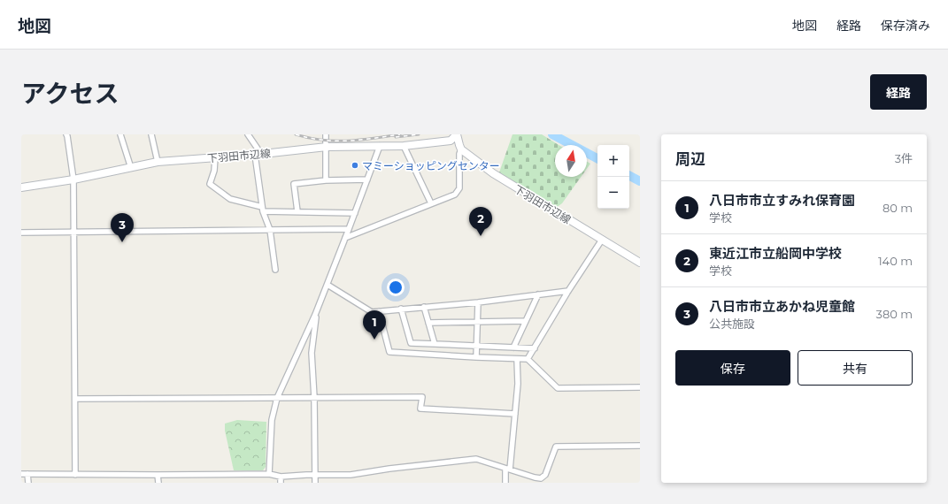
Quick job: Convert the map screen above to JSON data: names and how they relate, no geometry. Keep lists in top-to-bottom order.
{
  "streets": {
    "main road": ["下羽田市辺線"]
  },
  "places": ["マミーショッピングセンター"],
  "north": "top",
  "page": {
    "header": "地図",
    "nav": ["地図", "経路", "保存済み"],
    "title": "アクセス",
    "buttons": [
      "経路",
      ["保存", "共有"]
    ],
    "heading": ["周辺", "3件"],
    "map_buttons": ["+", "−"],
    "list": [
      {
        "mark": "1",
        "name": "八日市市立すみれ保育園",
        "note": "学校",
        "value": "80 m"
      },
      {
        "mark": "2",
        "name": "東近江市立船岡中学校",
        "note": "学校",
        "value": "140 m"
      },
      {
        "mark": "3",
        "name": "八日市市立あかね児童館",
        "note": "公共施設",
        "value": "380 m"
      }
    ],
    "pins": ["2", "3", "1"]
  }
}
